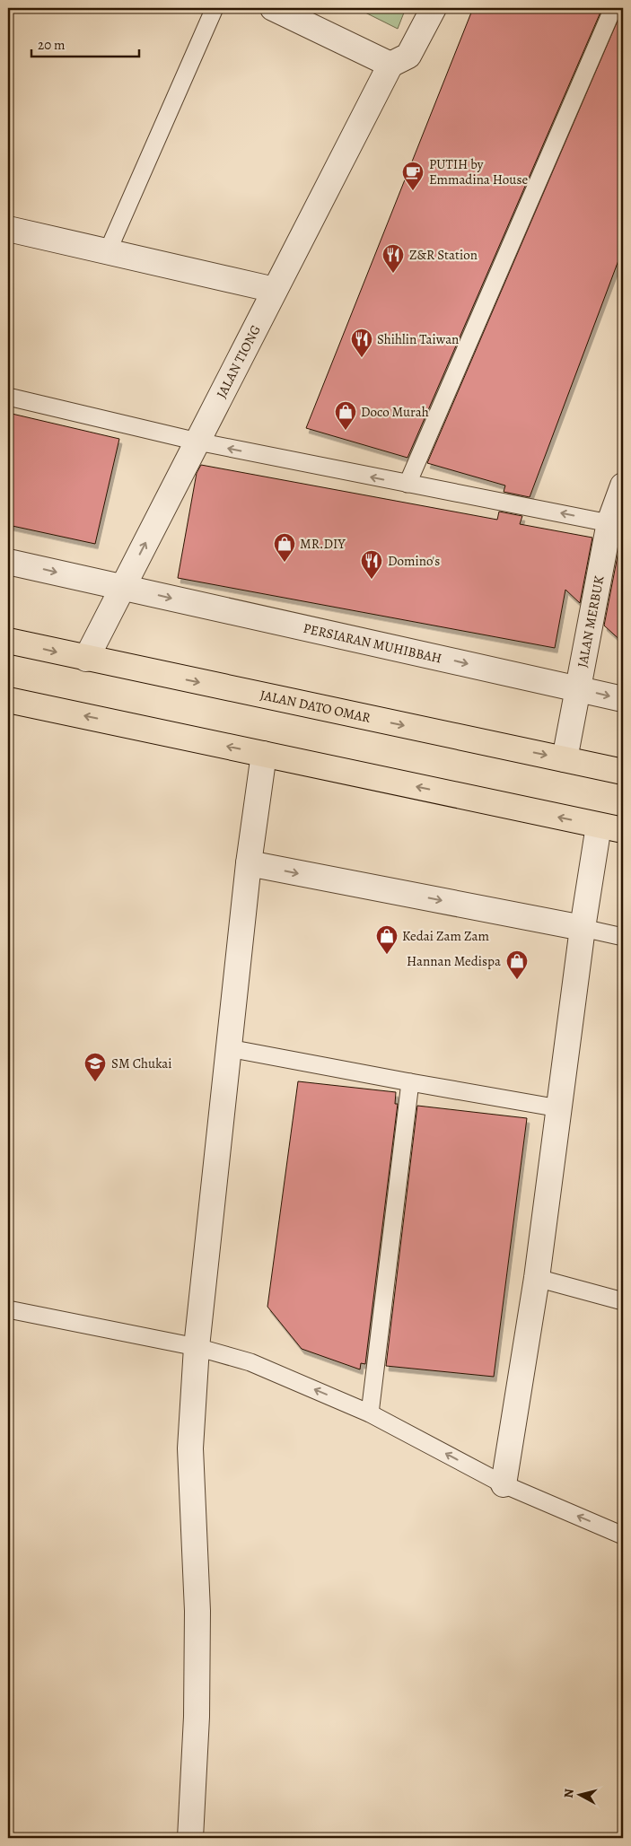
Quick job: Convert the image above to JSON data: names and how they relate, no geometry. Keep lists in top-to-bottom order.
{
  "streets": {
    "highway": ["JALAN DATO OMAR"],
    "street": ["JALAN TIONG", "JALAN MERBUK", "PERSIARAN MUHIBBAH"]
  },
  "crossings": [
    ["JALAN TIONG", "PERSIARAN MUHIBBAH"],
    ["JALAN TIONG", "JALAN DATO OMAR"],
    ["JALAN MERBUK", "PERSIARAN MUHIBBAH"],
    ["JALAN MERBUK", "JALAN DATO OMAR"]
  ],
  "one_way": ["PERSIARAN MUHIBBAH"],
  "places": {
    "cafe": ["PUTIH by Emmadina House"],
    "restaurant": ["Z&R Station", "Shihlin Taiwan", "Domino's"],
    "shop": [
      "Doco Murah",
      "MR.DIY",
      "Kedai Zam Zam",
      "Hannan Medispa"
    ],
    "school or university": ["SM Chukai"]
  },
  "scale_bar": "20 m",
  "north": "left"
}
